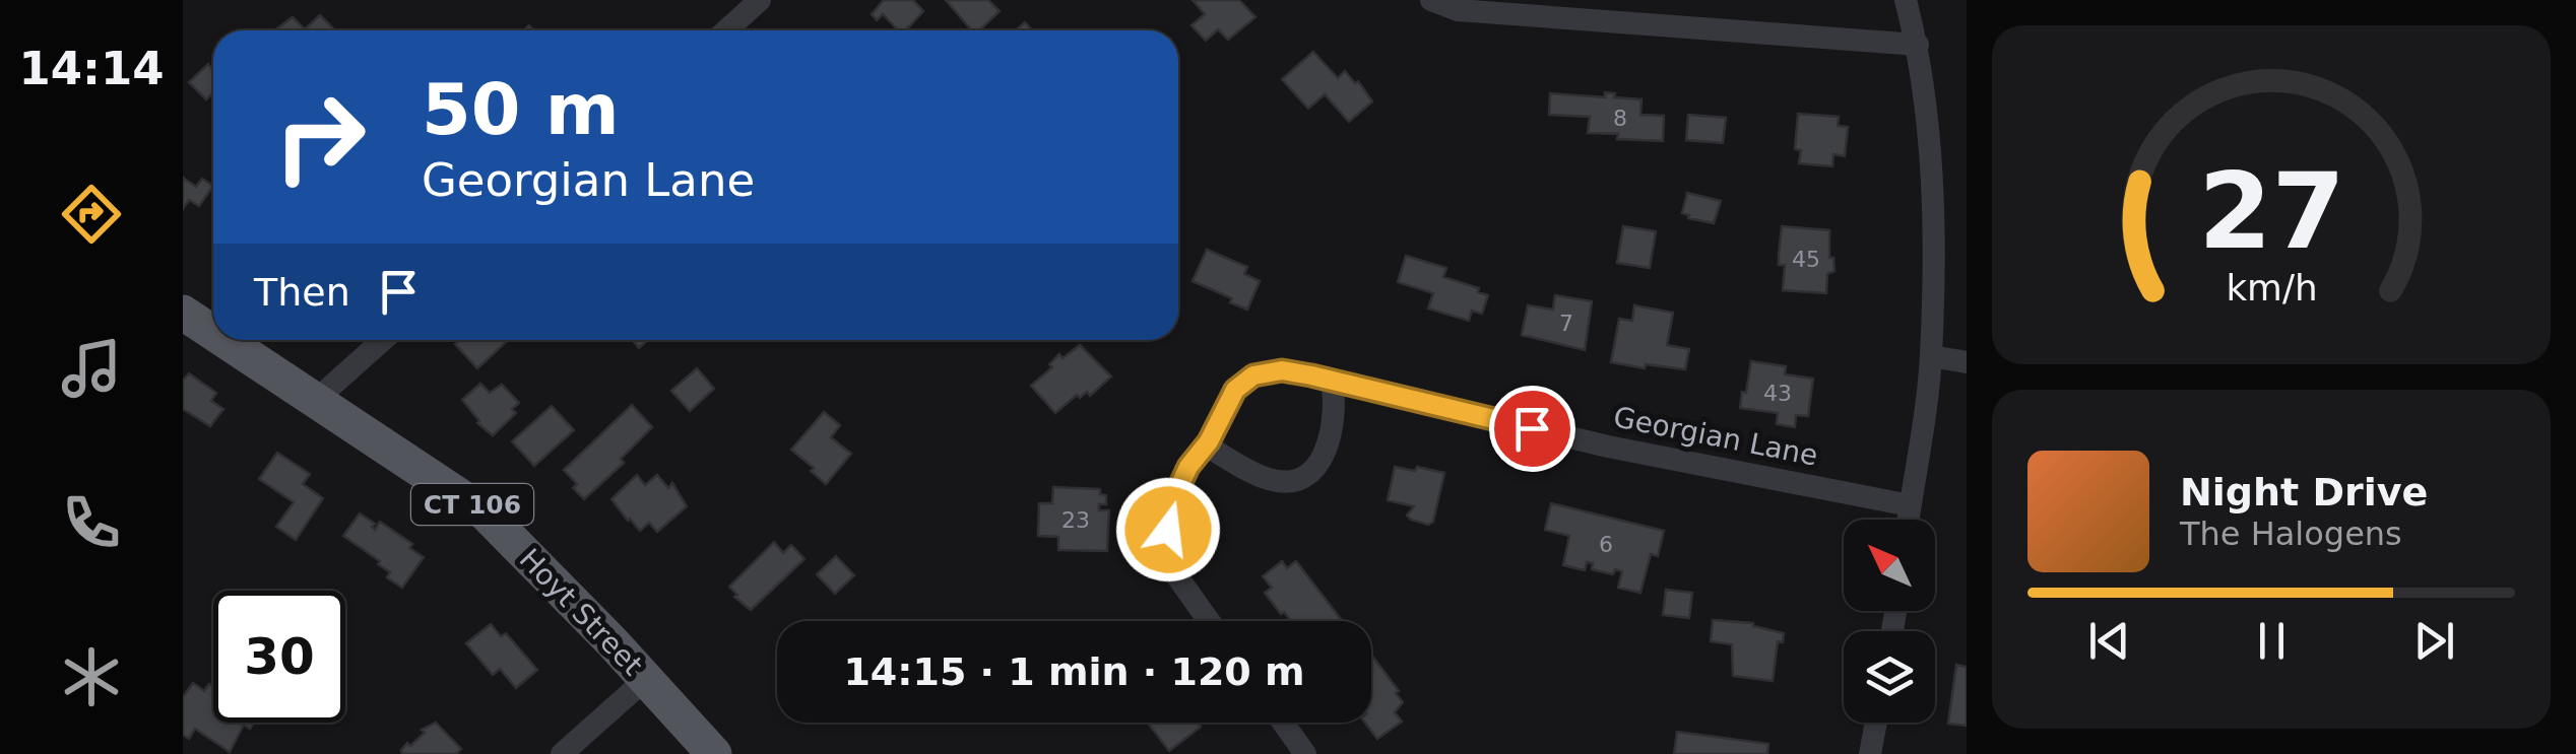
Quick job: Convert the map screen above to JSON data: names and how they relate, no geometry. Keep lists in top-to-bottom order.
{
  "streets": {
    "main road": ["CT 106", "Hoyt Street"],
    "street": ["Georgian Lane"]
  },
  "house_numbers": [
    "8",
    "45",
    "7",
    "43",
    "23",
    "6"
  ],
  "north": "top left",
  "page": {
    "tabs": "14:14",
    "turn": ["50 m", "Georgian Lane"],
    "then": "Then",
    "song": ["Night Drive", "The Halogens"],
    "limit": "30",
    "trip": "14:15 · 1 min · 120 m",
    "gauge": ["27", "km/h"]
  }
}
